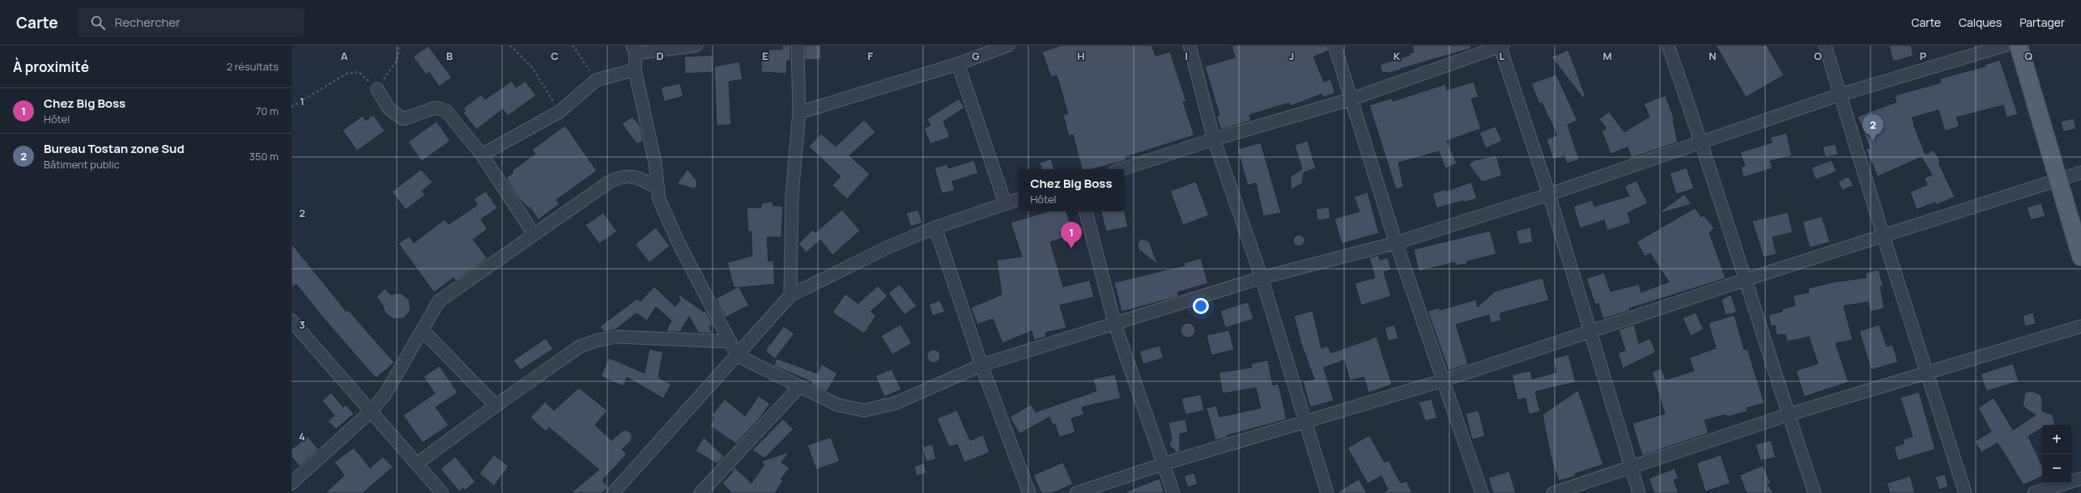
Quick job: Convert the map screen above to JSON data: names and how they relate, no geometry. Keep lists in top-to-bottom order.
{
  "page": {
    "header": "Carte",
    "search": "Rechercher",
    "nav": ["Carte", "Calques", "Partager"],
    "heading": ["À proximité", "2 résultats"],
    "list": [
      {
        "mark": "1",
        "name": "Chez Big Boss",
        "note": "Hôtel",
        "value": "70 m"
      },
      {
        "mark": "2",
        "name": "Bureau Tostan zone Sud",
        "note": "Bâtiment public",
        "value": "350 m"
      }
    ],
    "pins": ["2", "1"],
    "popup": ["Chez Big Boss", "Hôtel"],
    "map_buttons": ["+", "−"]
  },
  "grid": {
    "columns": [
      "A",
      "B",
      "C",
      "D",
      "E",
      "F",
      "G",
      "H",
      "I",
      "J",
      "K",
      "L",
      "M",
      "N",
      "O",
      "P",
      "Q"
    ],
    "rows": [
      "1",
      "2",
      "3",
      "4"
    ]
  }
}
